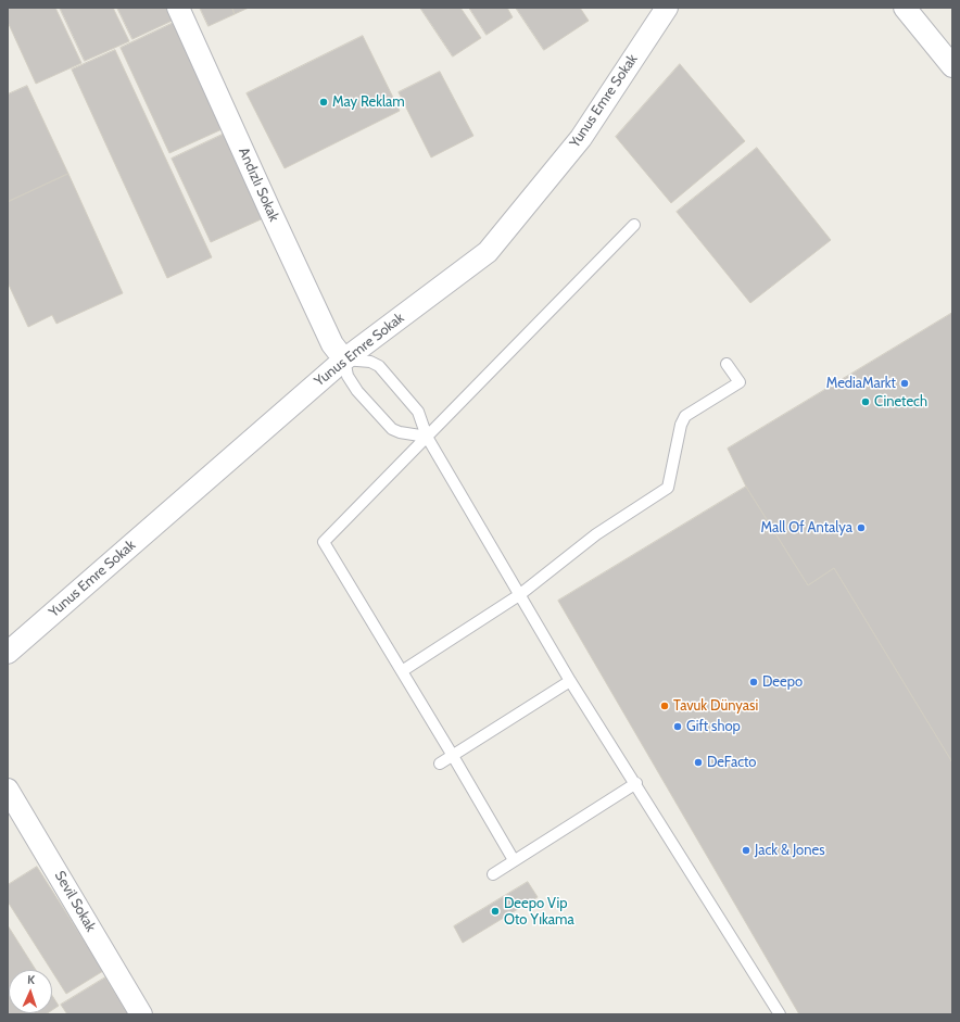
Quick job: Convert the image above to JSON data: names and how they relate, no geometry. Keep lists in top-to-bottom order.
{
  "streets": {
    "street": ["Yunus Emre Sokak", "Andızlı Sokak", "Sevil Sokak"]
  },
  "crossings": [
    ["Yunus Emre Sokak", "Andızlı Sokak"]
  ],
  "places": [
    "May Reklam",
    "MediaMarkt",
    "Cinetech",
    "Mall Of Antalya",
    "Deepo",
    "Tavuk Dünyasi",
    "Gift shop",
    "DeFacto",
    "Jack & Jones",
    "Deepo Vip Oto Yıkama"
  ],
  "north": "top"
}
